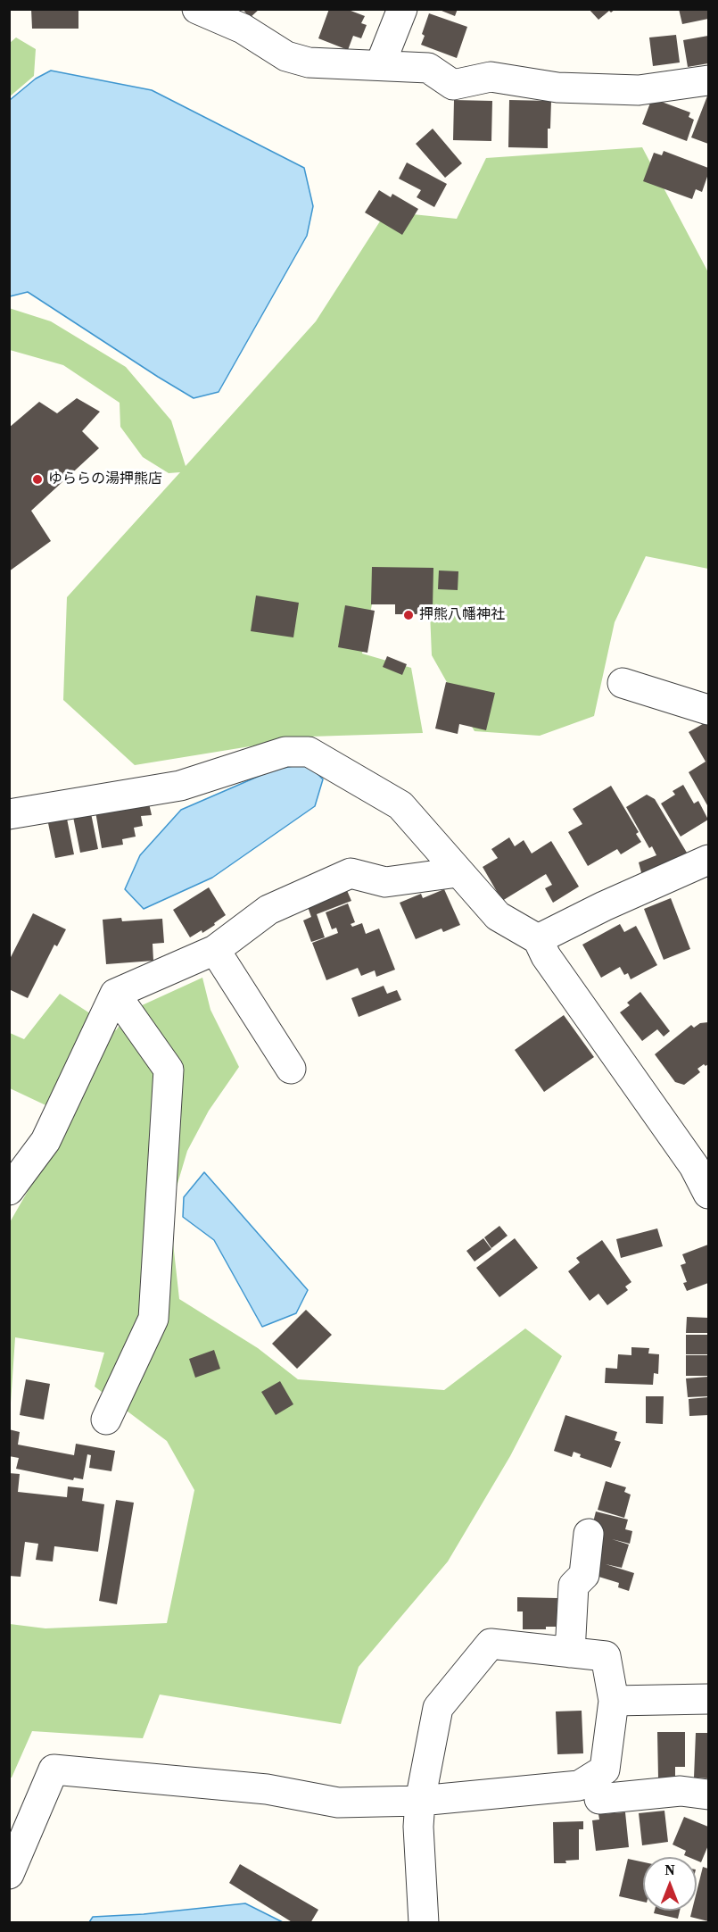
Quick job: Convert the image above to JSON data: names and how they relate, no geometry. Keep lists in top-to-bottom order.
{
  "places": ["ゆららの湯押熊店", "押熊八幡神社"],
  "north": "top"
}
